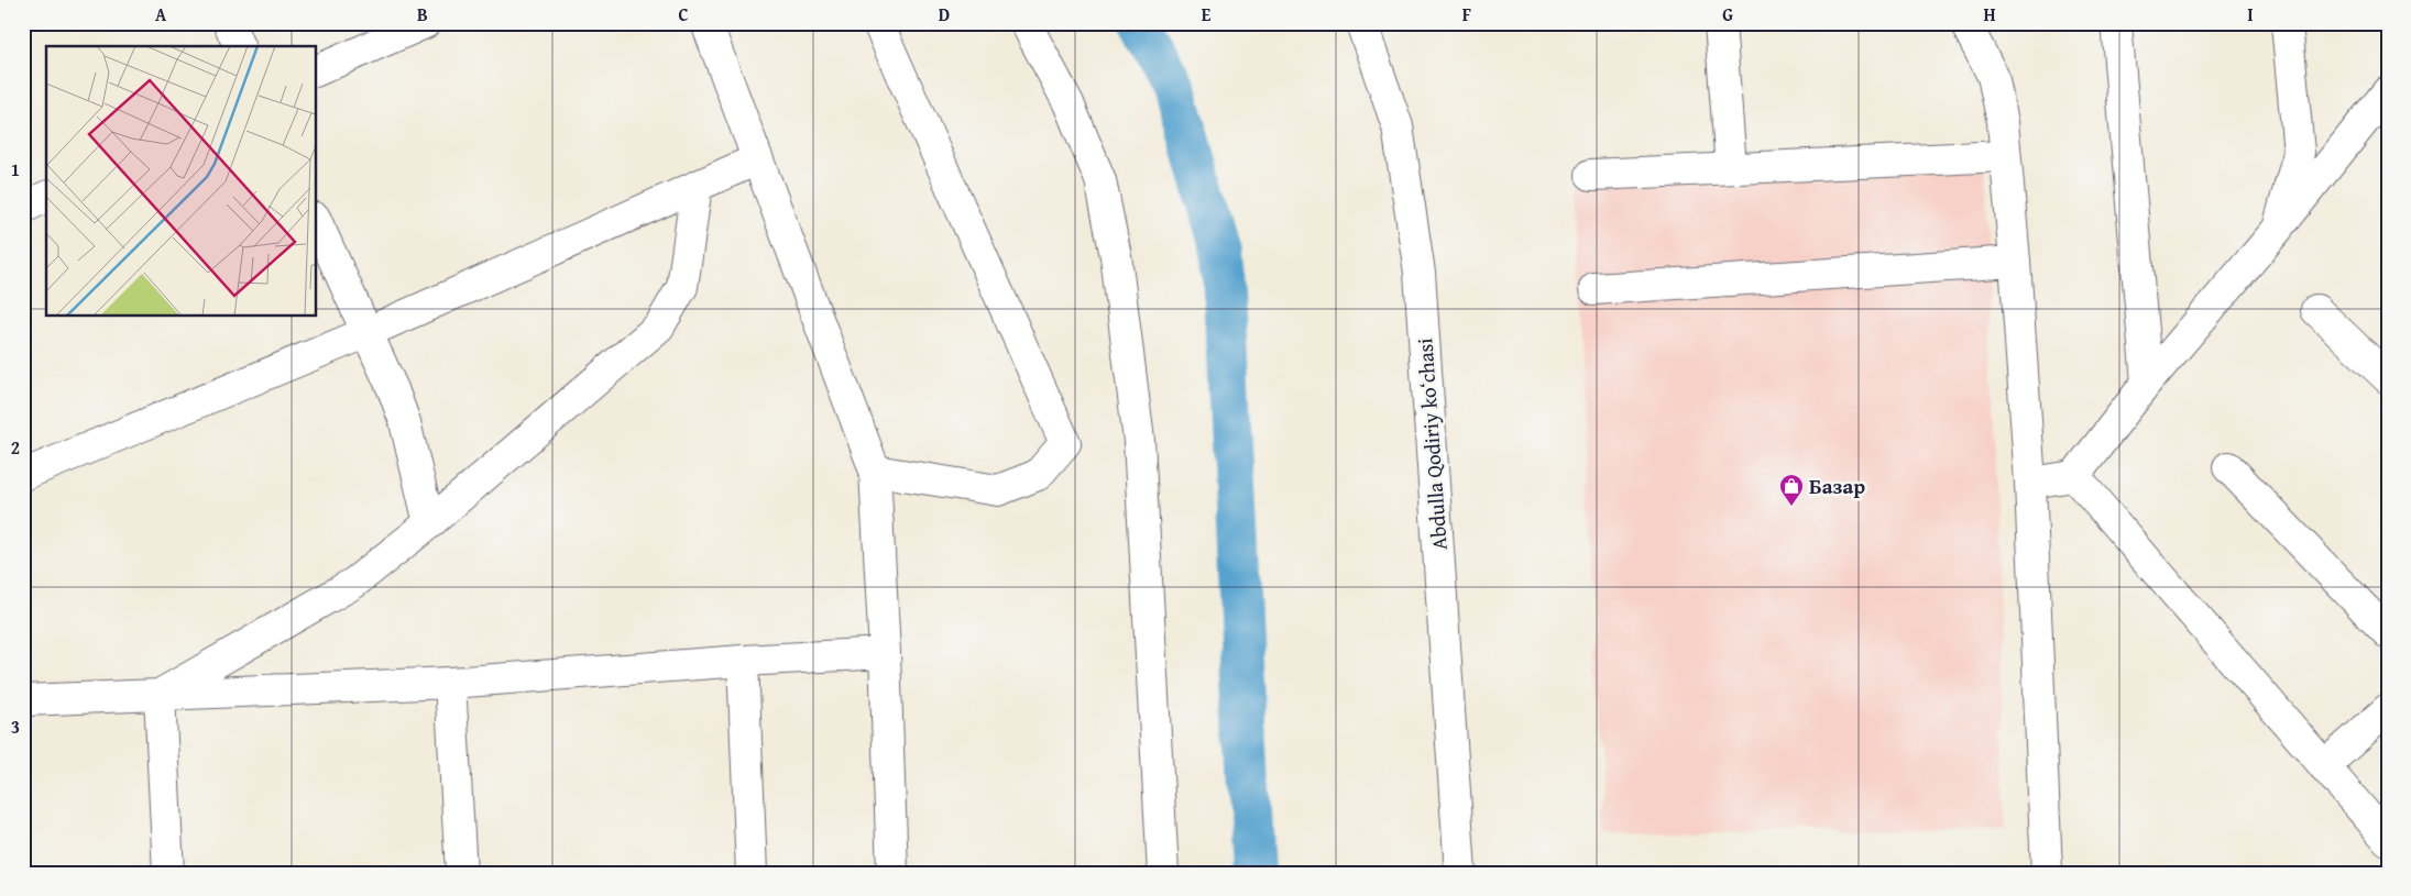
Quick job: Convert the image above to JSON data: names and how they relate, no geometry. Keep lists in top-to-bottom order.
{
  "streets": {
    "street": ["Abdulla Qodiriy koʻchasi"]
  },
  "places": {
    "shop": ["Базар"]
  },
  "grid": {
    "columns": [
      "A",
      "B",
      "C",
      "D",
      "E",
      "F",
      "G",
      "H",
      "I"
    ],
    "rows": ["1", "2", "3"]
  }
}
